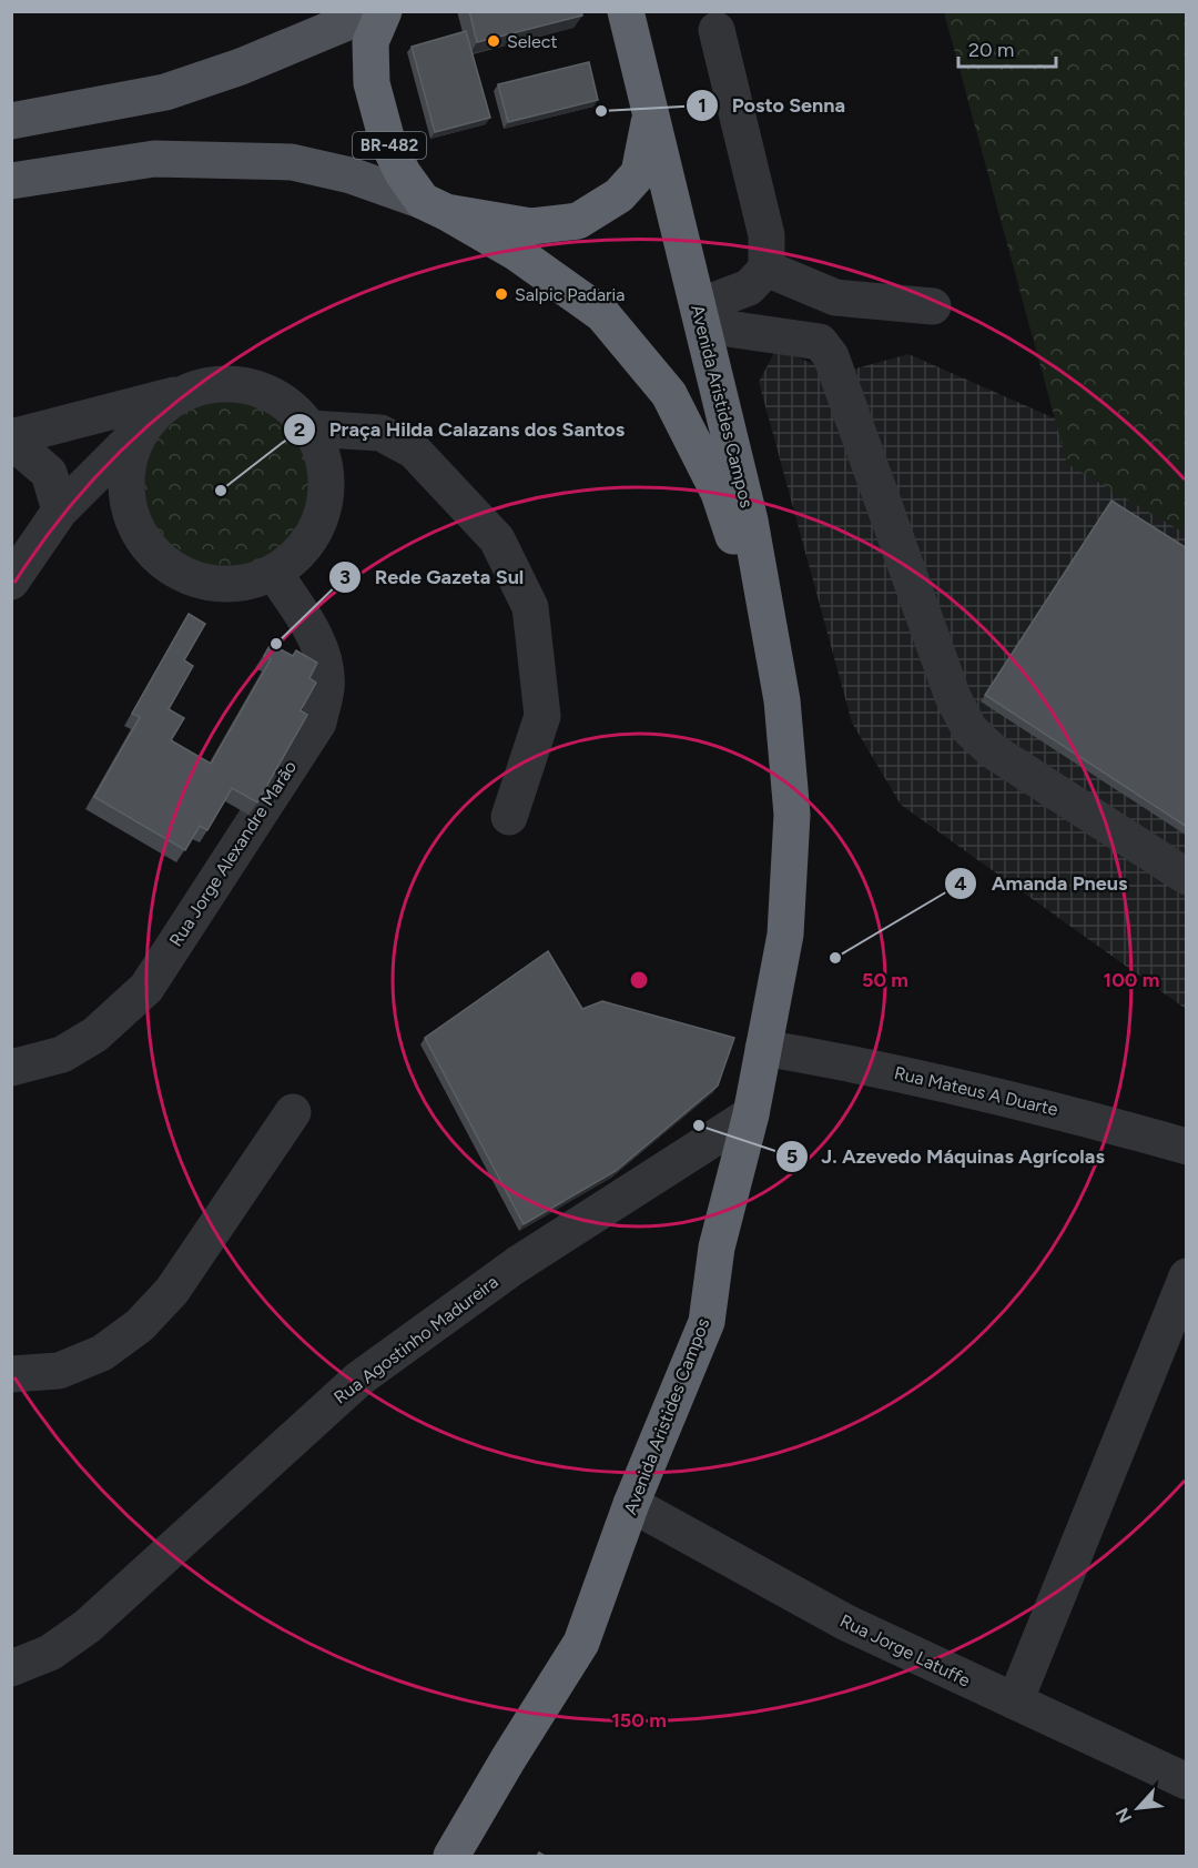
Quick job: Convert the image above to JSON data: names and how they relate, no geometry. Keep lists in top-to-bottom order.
{
  "streets": {
    "highway": ["BR-482", "Avenida Aristides Campos"],
    "street": [
      "Rua Jorge Alexandre Marão",
      "Rua Mateus A Duarte",
      "Rua Agostinho Madureira",
      "Rua Jorge Latuffe"
    ]
  },
  "crossings": [
    ["BR-482", "Avenida Aristides Campos"],
    ["Avenida Aristides Campos", "Rua Mateus A Duarte"],
    ["Avenida Aristides Campos", "Rua Agostinho Madureira"],
    ["Avenida Aristides Campos", "Rua Jorge Latuffe"]
  ],
  "places": [
    "Select",
    "Posto Senna",
    "Salpic Padaria",
    "Praça Hilda Calazans dos Santos",
    "Rede Gazeta Sul",
    "Amanda Pneus",
    "J. Azevedo Máquinas Agrícolas"
  ],
  "scale_bar": "20 m",
  "north": "bottom left",
  "rings": ["50 m", "100 m", "150 m"]
}
